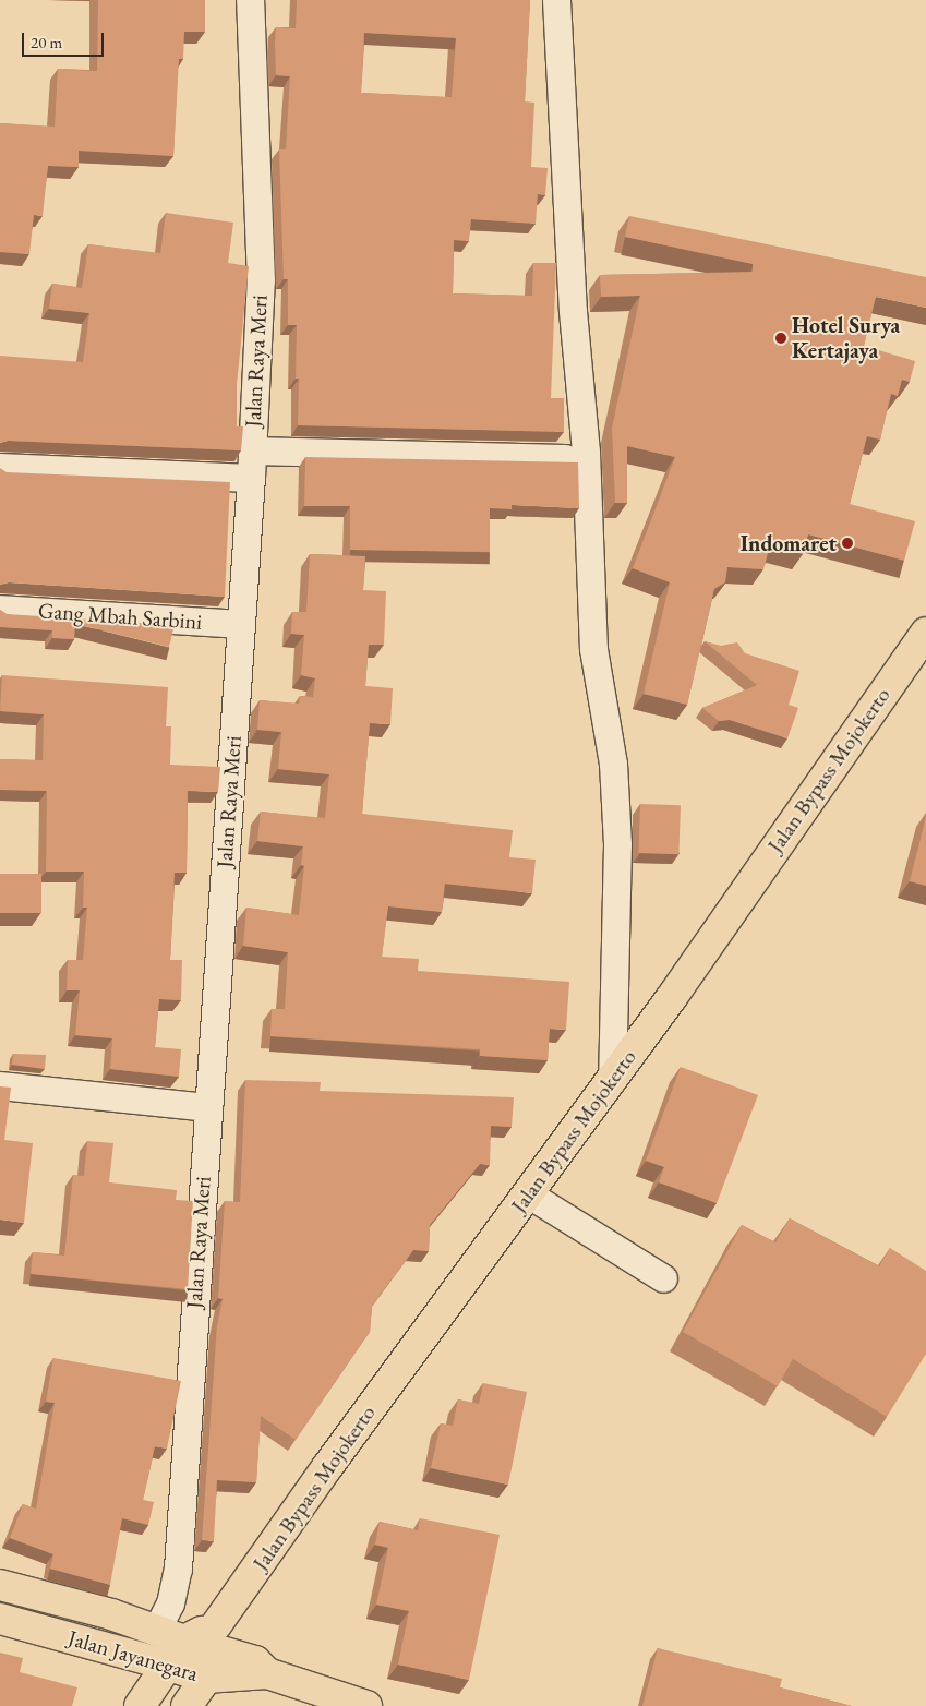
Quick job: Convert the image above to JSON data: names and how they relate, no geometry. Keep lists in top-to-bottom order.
{
  "streets": {
    "main road": ["Jalan Bypass Mojokerto", "Jalan Jayanegara"],
    "street": ["Jalan Raya Meri", "Gang Mbah Sarbini"]
  },
  "crossings": [
    ["Jalan Raya Meri", "Gang Mbah Sarbini"],
    ["Jalan Raya Meri", "Jalan Jayanegara"],
    ["Jalan Bypass Mojokerto", "Jalan Jayanegara"]
  ],
  "places": ["Hotel Surya Kertajaya", "Indomaret"],
  "scale_bar": "20 m"
}
